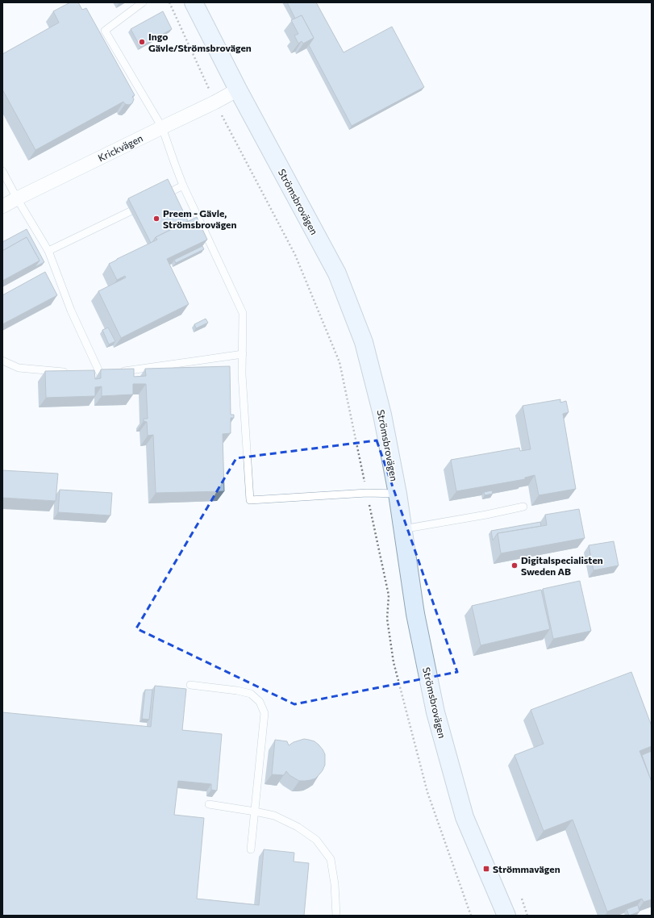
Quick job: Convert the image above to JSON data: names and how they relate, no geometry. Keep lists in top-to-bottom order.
{
  "streets": {
    "main road": ["Strömsbrovägen"],
    "street": ["Krickvägen"]
  },
  "crossings": [
    ["Krickvägen", "Strömsbrovägen"]
  ],
  "places": {
    "other": ["Ingo Gävle/Strömsbrovägen", "Preem - Gävle, Strömsbrovägen", "Digitalspecialisten Sweden AB"],
    "transit": ["Strömmavägen"]
  }
}
